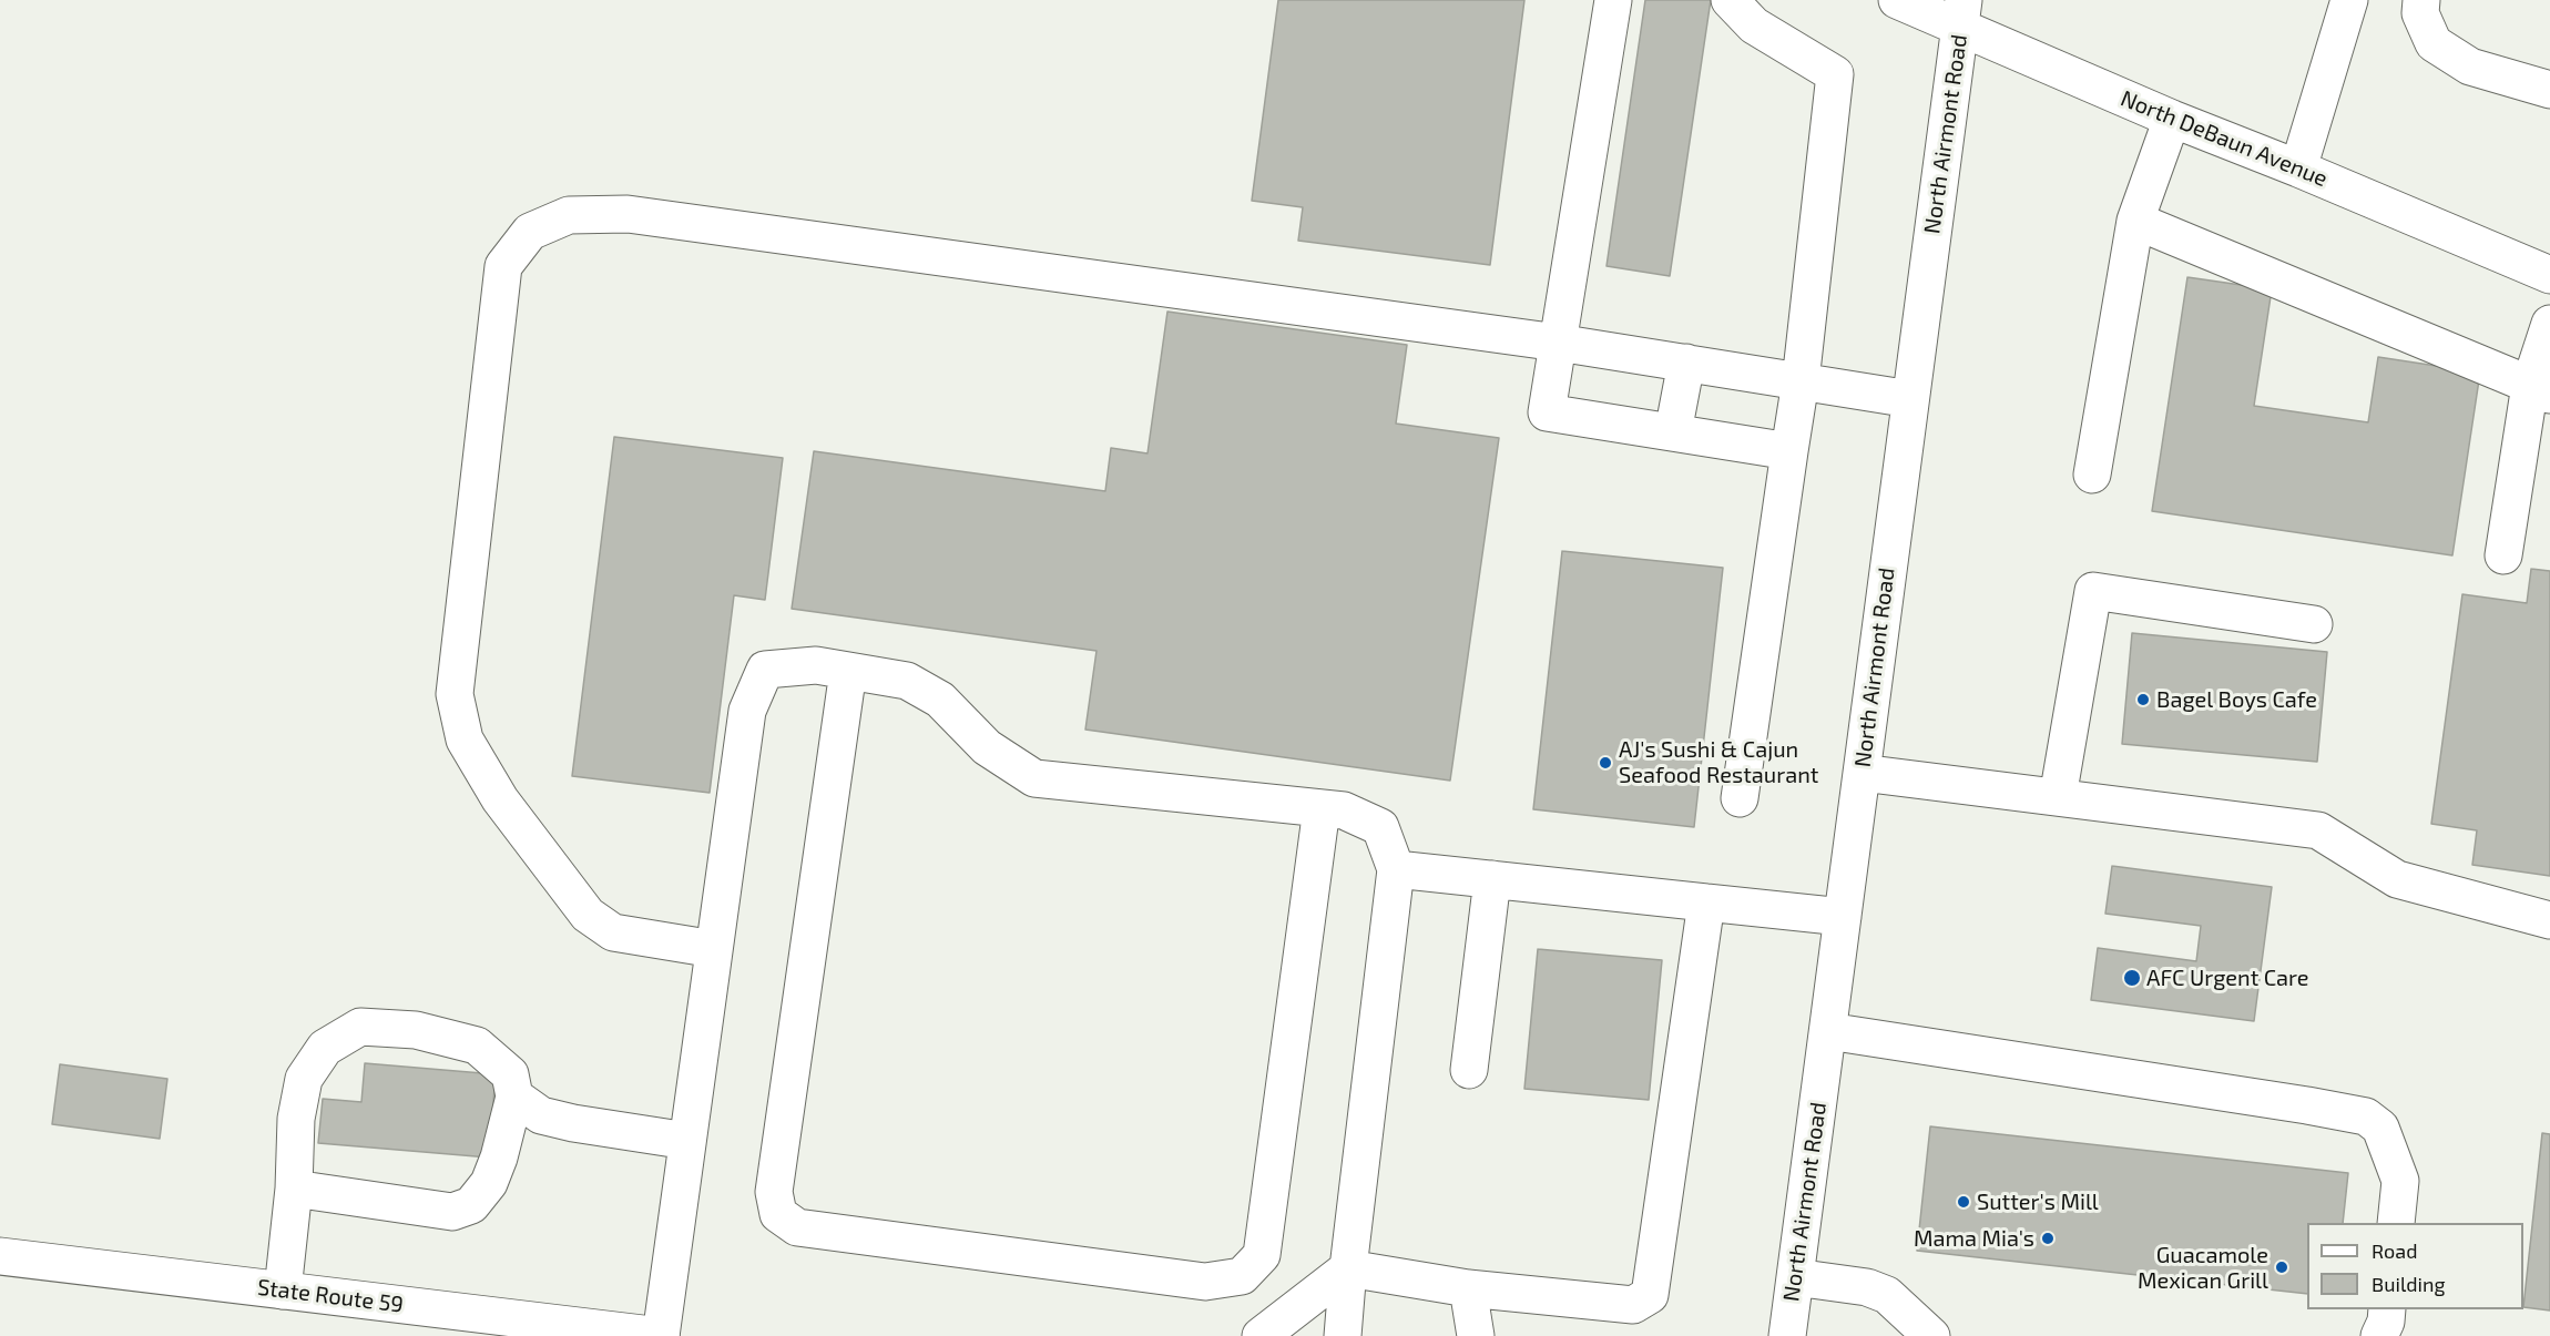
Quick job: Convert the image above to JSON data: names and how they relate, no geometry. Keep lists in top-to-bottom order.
{
  "streets": {
    "street": ["North Airmont Road", "North DeBaun Avenue", "State Route 59"]
  },
  "crossings": [
    ["North Airmont Road", "North DeBaun Avenue"]
  ],
  "places": [
    "Bagel Boys Cafe",
    "AJ's Sushi & Cajun Seafood Restaurant",
    "AFC Urgent Care",
    "Sutter's Mill",
    "Mama Mia's",
    "Guacamole Mexican Grill"
  ],
  "legend": ["Road", "Building"]
}
